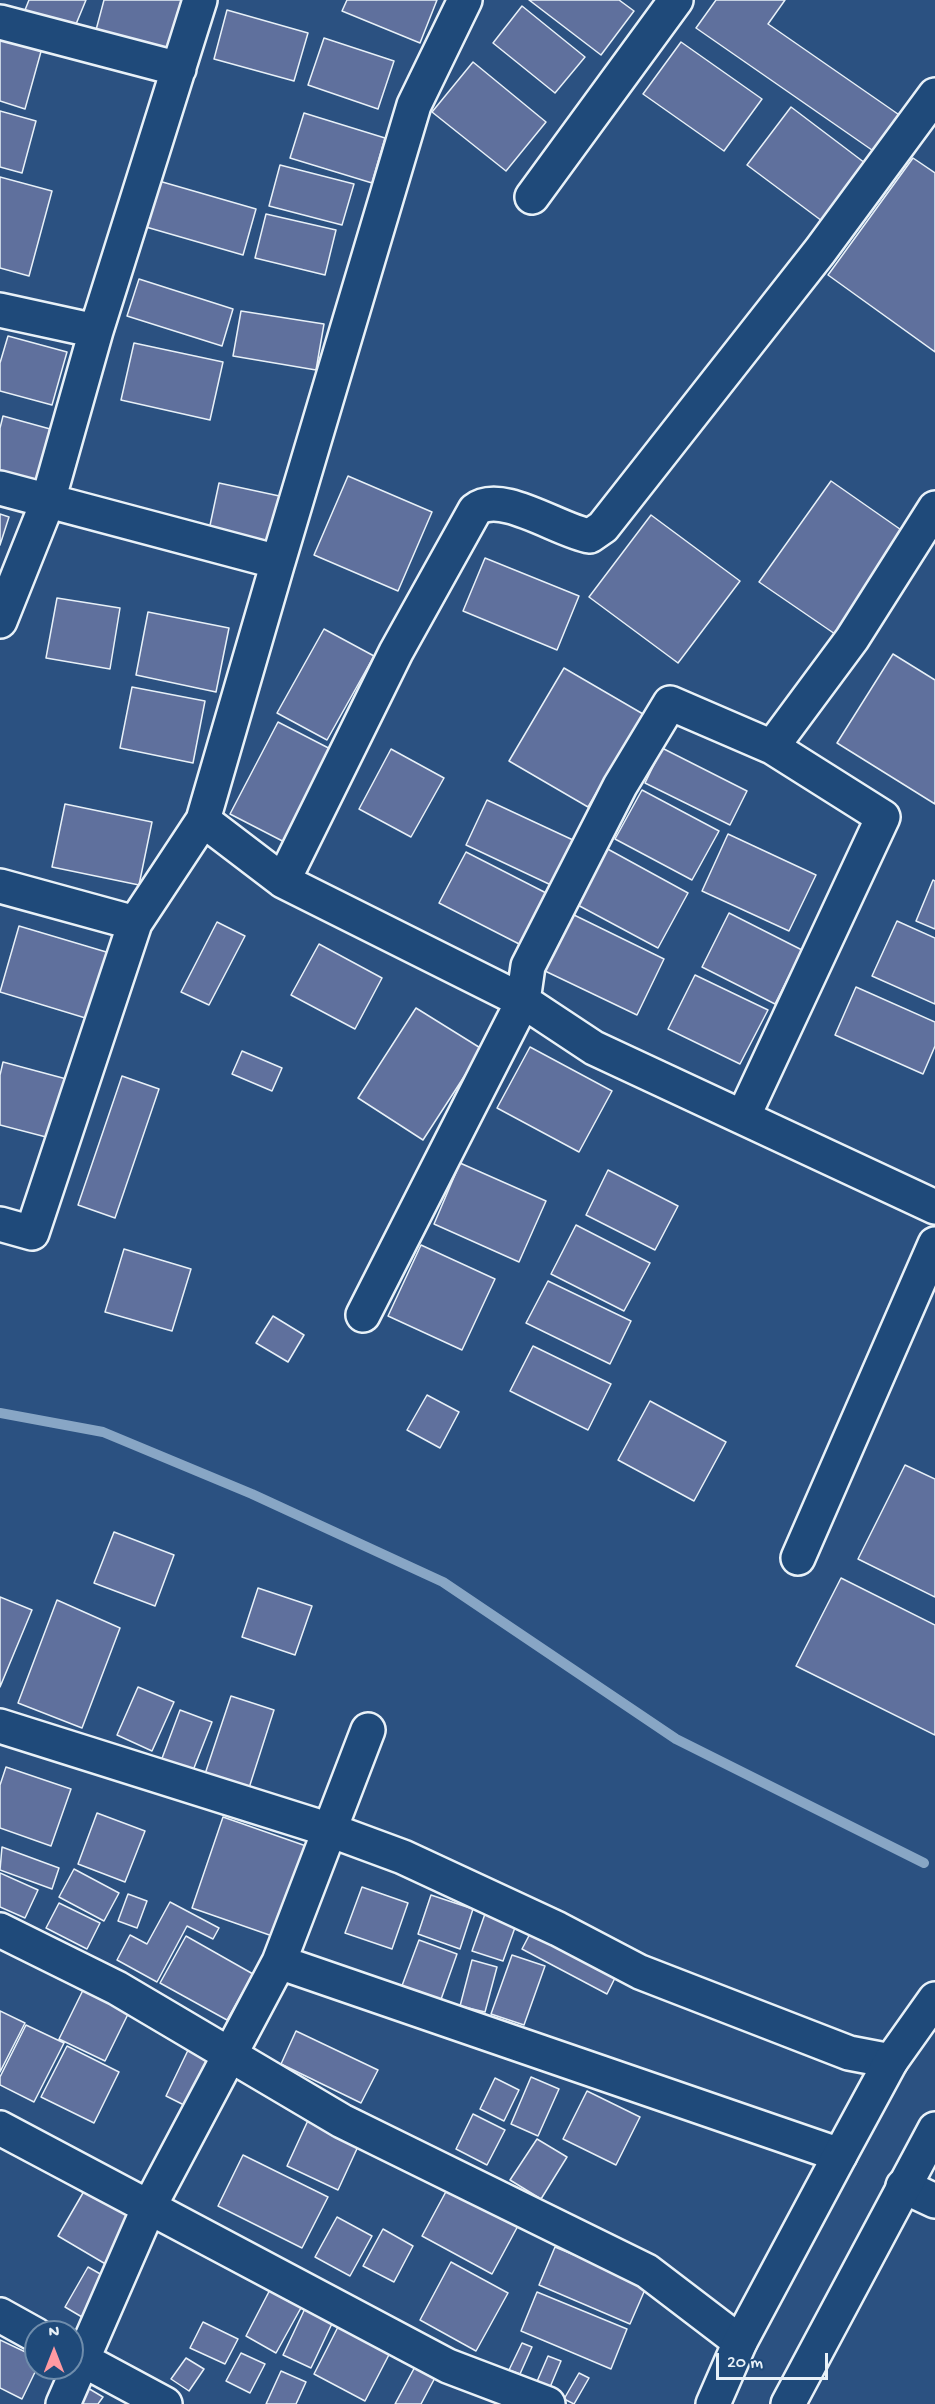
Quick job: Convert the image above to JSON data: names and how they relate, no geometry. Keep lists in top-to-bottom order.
{
  "scale_bar": "20 m",
  "north": "top"
}
